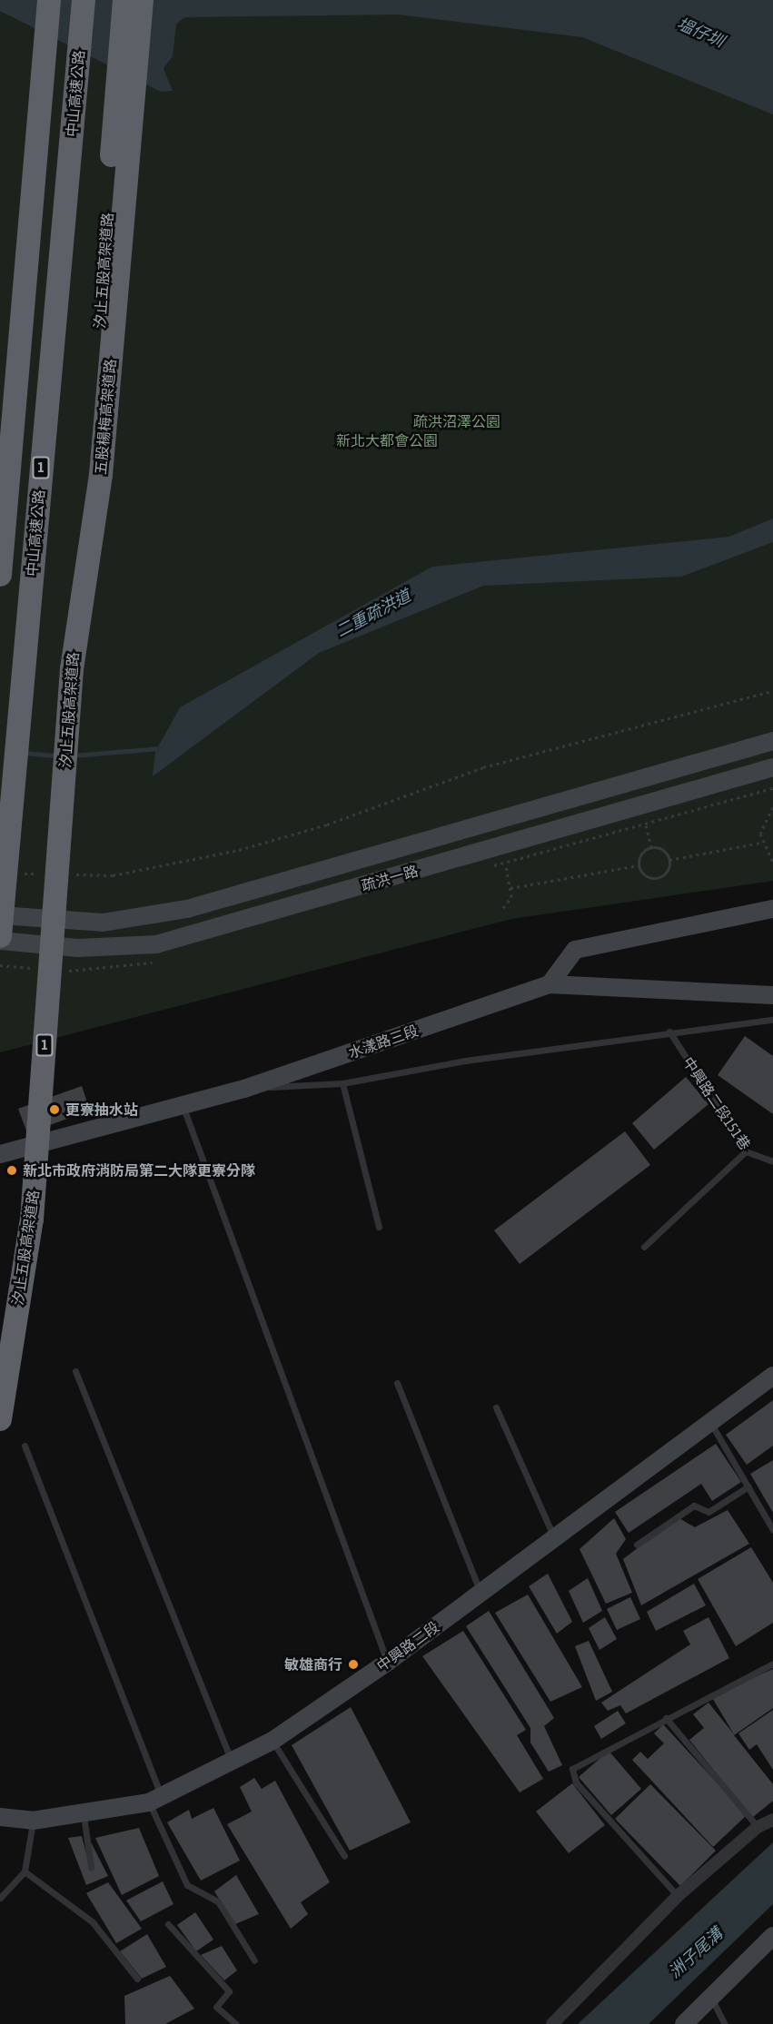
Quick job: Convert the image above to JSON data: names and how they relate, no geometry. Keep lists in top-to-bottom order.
{
  "streets": {
    "highway": [
      "中山高速公路",
      "汐止五股高架道路",
      "五股楊梅高架道路",
      "1"
    ],
    "street": ["疏洪一路", "水漾路三段", "中興路二段"],
    "lane": ["中興路二段151巷"]
  },
  "crossings": [
    ["汐止五股高架道路", "五股楊梅高架道路"]
  ],
  "water": ["塭仔圳", "二重疏洪道", "洲子尾溝"],
  "parks": ["疏洪沼澤公園", "新北大都會公園"],
  "places": ["更寮抽水站", "新北市政府消防局第二大隊更寮分隊", "敏雄商行"]
}
